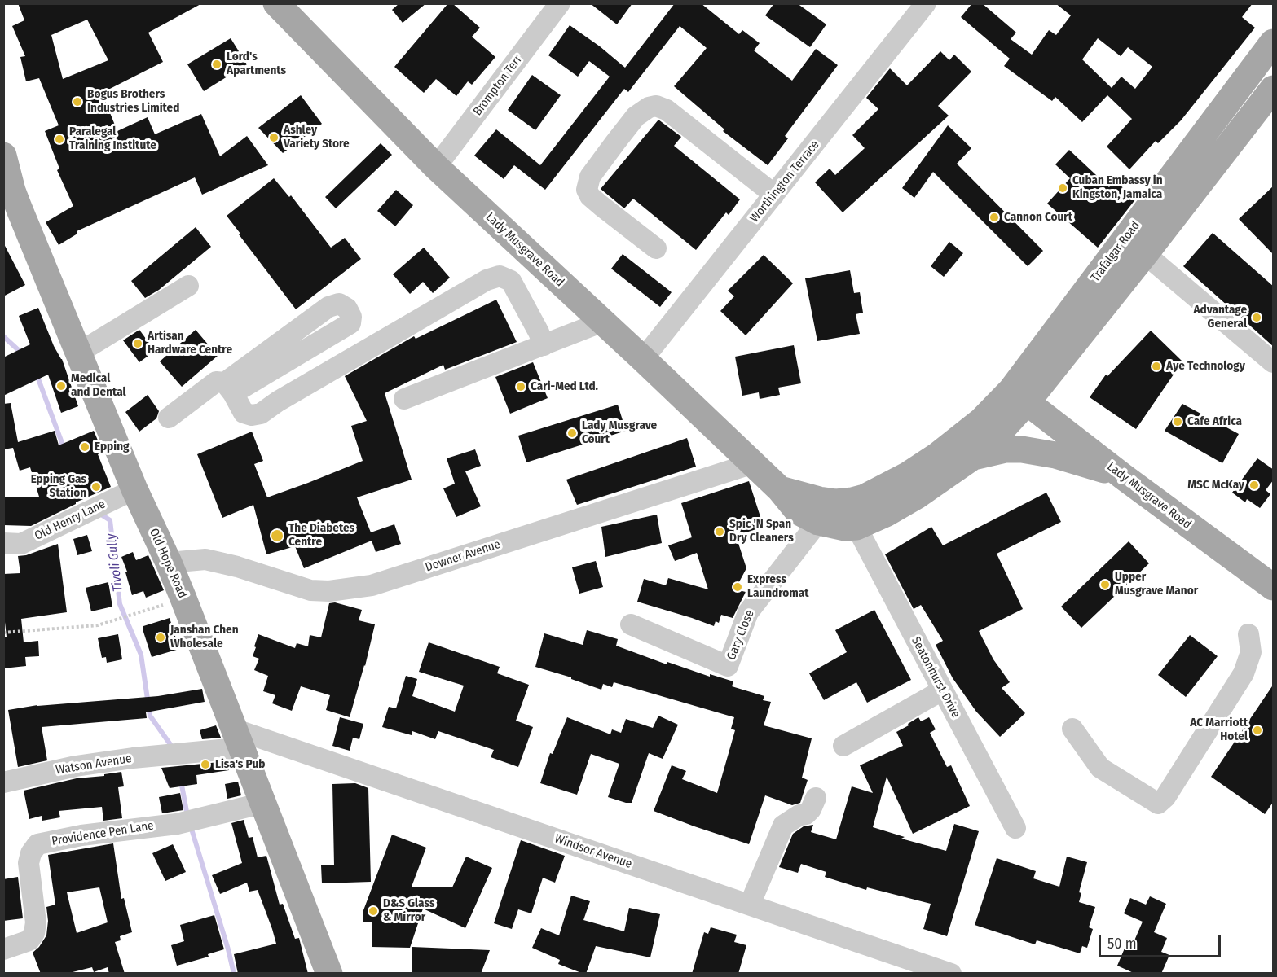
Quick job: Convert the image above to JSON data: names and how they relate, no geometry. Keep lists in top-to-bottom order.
{
  "streets": {
    "main road": ["Lady Musgrave Road", "Trafalgar Road", "Old Hope Road"],
    "street": [
      "Brompton Terr",
      "Worthington Terrace",
      "Old Henry Lane",
      "Downer Avenue",
      "Gary Close",
      "Seatonhurst Drive",
      "Watson Avenue",
      "Providence Pen Lane",
      "Windsor Avenue"
    ]
  },
  "crossings": [
    ["Brompton Terr", "Lady Musgrave Road"],
    ["Worthington Terrace", "Lady Musgrave Road"],
    ["Lady Musgrave Road", "Trafalgar Road"],
    ["Lady Musgrave Road", "Downer Avenue"],
    ["Lady Musgrave Road", "Gary Close"],
    ["Lady Musgrave Road", "Seatonhurst Drive"],
    ["Old Henry Lane", "Old Hope Road"],
    ["Downer Avenue", "Old Hope Road"],
    ["Old Hope Road", "Watson Avenue"],
    ["Old Hope Road", "Providence Pen Lane"],
    ["Old Hope Road", "Windsor Avenue"],
    ["Watson Avenue", "Windsor Avenue"]
  ],
  "water": ["Tivoli Gully"],
  "places": [
    "Lord's Apartments",
    "Bogus Brothers Industries Limited",
    "Ashley Variety Store",
    "Paralegal Training Institute",
    "Cuban Embassy in Kingston, Jamaica",
    "Cannon Court",
    "Advantage General",
    "Artisan Hardware Centre",
    "Aye Technology",
    "Medical and Dental",
    "Cari-Med Ltd.",
    "Cafe Africa",
    "Lady Musgrave Court",
    "Epping",
    "MSC McKay",
    "Epping Gas Station",
    "Spic 'N Span Dry Cleaners",
    "The Diabetes Centre",
    "Upper Musgrave Manor",
    "Express Laundromat",
    "Janshan Chen Wholesale",
    "AC Marriott Hotel",
    "Lisa's Pub",
    "D&S Glass & Mirror"
  ],
  "scale_bar": "50 m"
}
